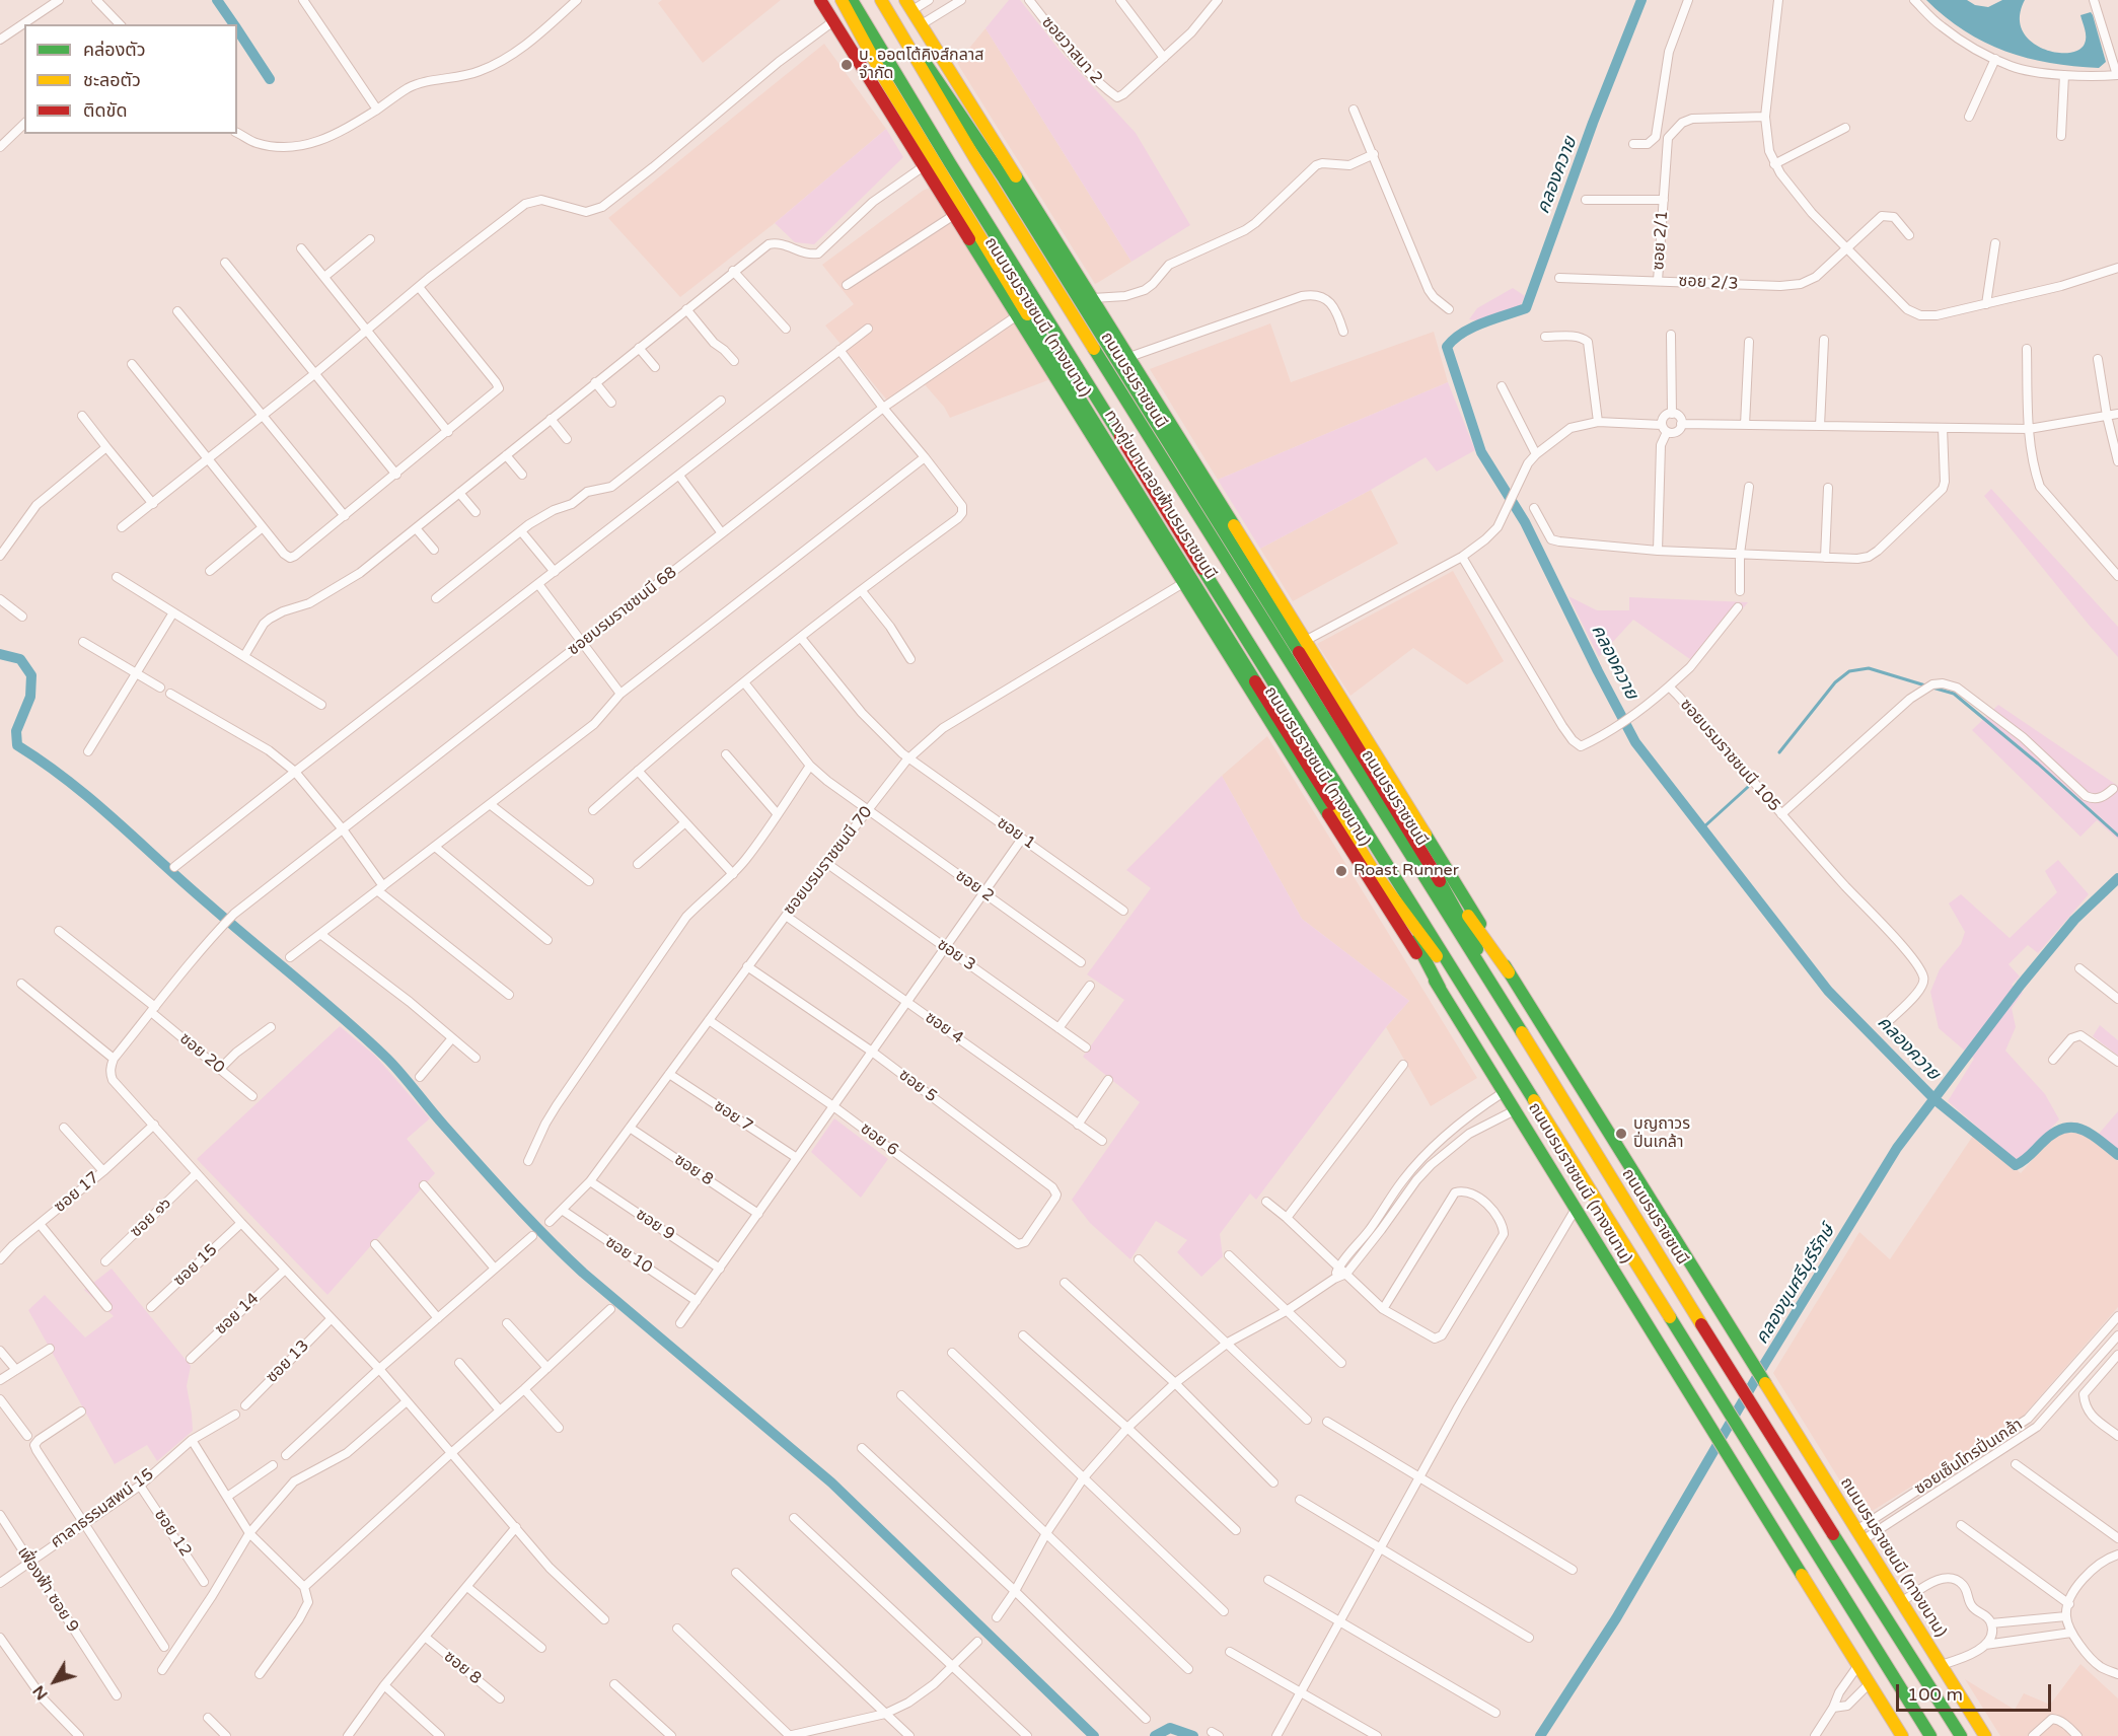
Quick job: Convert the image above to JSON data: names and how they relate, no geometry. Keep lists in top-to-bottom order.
{
  "streets": {
    "main road": ["ถนนบรมราชชนนี (ทางขนาน)", "ถนนบรมราชชนนี", "ทางคู่ขนานลอยฟ้าบรมราชชนนี"],
    "street": [
      "ซอยวาสนา 2",
      "ซอย 2/1",
      "ซอย 2/3",
      "ซอยบรมราชชนนี 68",
      "ซอยบรมราชชนนี 105",
      "ซอย 1",
      "ซอยบรมราชชนนี 70",
      "ซอย 2",
      "ซอย 3",
      "ซอย 4",
      "ซอย 20",
      "ซอย 5",
      "ซอย 7",
      "ซอย 6",
      "ซอย 8",
      "ซอย 17",
      "ซอย ๑๖",
      "ซอย 9",
      "ซอย 10",
      "ซอย 15",
      "ซอย 14",
      "ซอย 13",
      "ซอยเซ็นโทรปิ่นเกล้า",
      "ศาลาธรรมสพน์ 15",
      "ซอย 12",
      "เฟื่องฟ้า ซอย 9"
    ]
  },
  "crossings": [
    ["ซอย 2/1", "ซอย 2/3"],
    ["ถนนบรมราชชนนี (ทางขนาน)", "ซอยบรมราชชนนี 68"],
    ["ถนนบรมราชชนนี (ทางขนาน)", "ซอยบรมราชชนนี 70"],
    ["ถนนบรมราชชนนี (ทางขนาน)", "ซอยเซ็นโทรปิ่นเกล้า"],
    ["ถนนบรมราชชนนี", "ทางคู่ขนานลอยฟ้าบรมราชชนนี"],
    ["ซอยบรมราชชนนี 68", "ซอย 20"],
    ["ซอย 1", "ซอยบรมราชชนนี 70"],
    ["ซอยบรมราชชนนี 70", "ซอย 2"],
    ["ซอยบรมราชชนนี 70", "ซอย 3"],
    ["ซอยบรมราชชนนี 70", "ซอย 4"],
    ["ซอยบรมราชชนนี 70", "ซอย 5"],
    ["ซอยบรมราชชนนี 70", "ซอย 7"],
    ["ซอยบรมราชชนนี 70", "ซอย 6"],
    ["ซอยบรมราชชนนี 70", "ซอย 8"],
    ["ซอยบรมราชชนนี 70", "ซอย 9"],
    ["ซอยบรมราชชนนี 70", "ซอย 10"],
    ["ซอย 5", "ซอย 6"],
    ["ศาลาธรรมสพน์ 15", "ซอย 12"],
    ["ศาลาธรรมสพน์ 15", "เฟื่องฟ้า ซอย 9"]
  ],
  "water": ["คลองควาย", "คลองขุนศรีบุรีรักษ์"],
  "places": ["บ. ออตโต้คิงส์กลาส จำกัด", "Roast Runner", "บุญถาวร ปิ่นเกล้า"],
  "legend": ["คล่องตัว", "ชะลอตัว", "ติดขัด"],
  "scale_bar": "100 m",
  "north": "bottom left"
}
